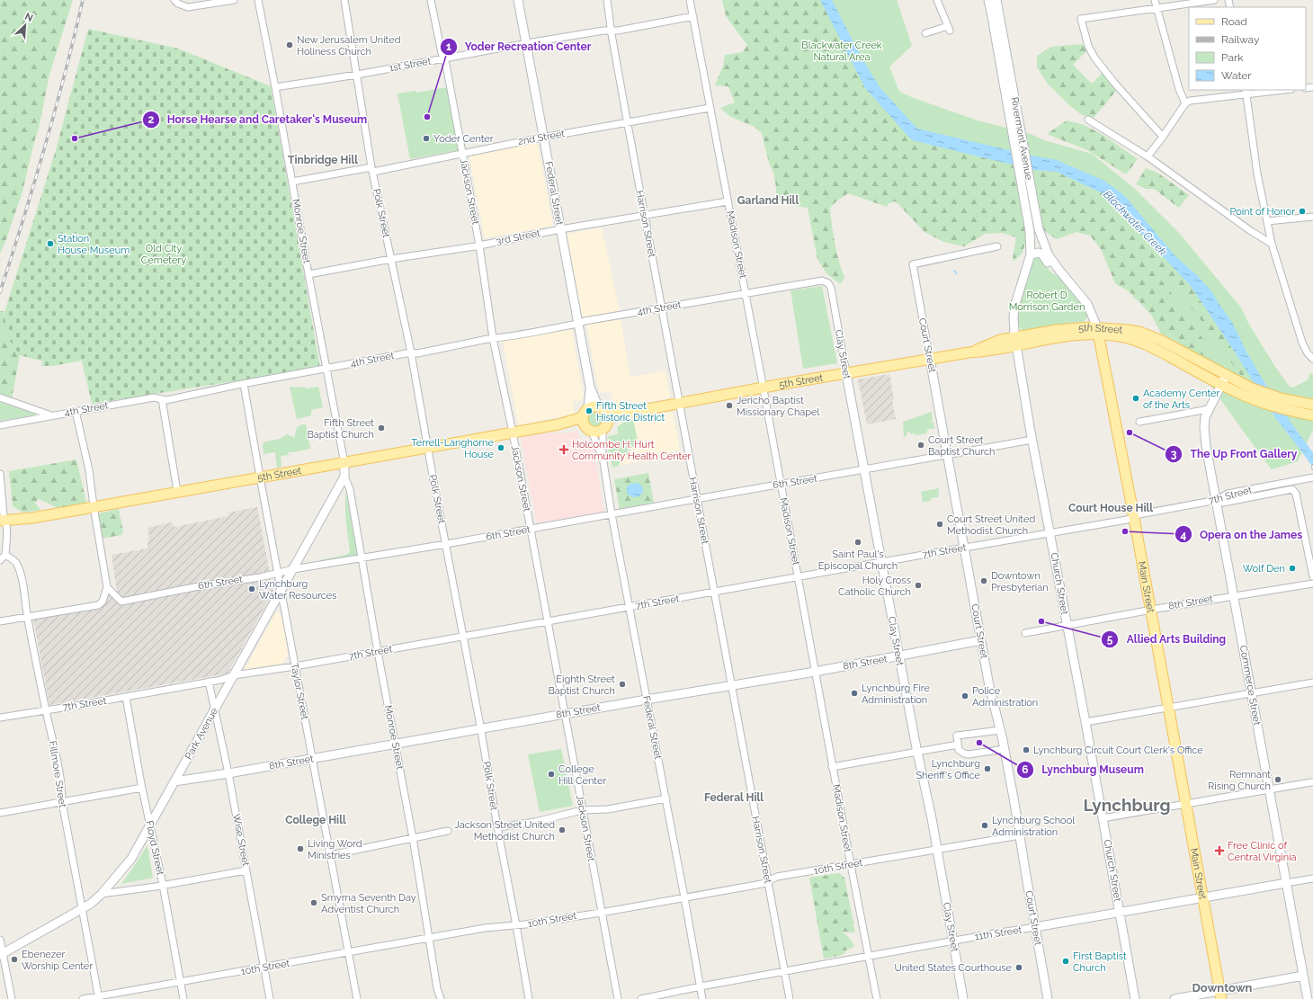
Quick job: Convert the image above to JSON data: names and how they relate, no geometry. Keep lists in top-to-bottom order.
{
  "streets": {
    "main road": ["5th Street", "Main Street"],
    "street": [
      "1st Street",
      "2nd Street",
      "Rivermont Avenue",
      "Jackson Street",
      "Federal Street",
      "Polk Street",
      "Harrison Street",
      "Monroe Street",
      "3rd Street",
      "Madison Street",
      "4th Street",
      "Court Street",
      "Clay Street",
      "6th Street",
      "7th Street",
      "Church Street",
      "8th Street",
      "Commerce Street",
      "Taylor Street",
      "Park Avenue",
      "Fillmore Street",
      "Wise Street",
      "Floyd Street",
      "10th Street",
      "11th Street"
    ]
  },
  "crossings": [
    ["1st Street", "Jackson Street"],
    ["1st Street", "Federal Street"],
    ["1st Street", "Polk Street"],
    ["1st Street", "Harrison Street"],
    ["1st Street", "Monroe Street"],
    ["1st Street", "Madison Street"],
    ["2nd Street", "Jackson Street"],
    ["2nd Street", "Federal Street"],
    ["2nd Street", "Polk Street"],
    ["2nd Street", "Harrison Street"],
    ["2nd Street", "Monroe Street"],
    ["2nd Street", "Madison Street"],
    ["Rivermont Avenue", "Church Street"],
    ["Rivermont Avenue", "Main Street"],
    ["Jackson Street", "3rd Street"],
    ["Jackson Street", "4th Street"],
    ["Jackson Street", "5th Street"],
    ["Jackson Street", "6th Street"],
    ["Jackson Street", "7th Street"],
    ["Jackson Street", "8th Street"],
    ["Jackson Street", "10th Street"],
    ["Federal Street", "3rd Street"],
    ["Federal Street", "4th Street"],
    ["Federal Street", "5th Street"],
    ["Federal Street", "6th Street"],
    ["Federal Street", "7th Street"],
    ["Federal Street", "8th Street"],
    ["Federal Street", "10th Street"],
    ["Federal Street", "11th Street"],
    ["Polk Street", "3rd Street"],
    ["Polk Street", "4th Street"],
    ["Polk Street", "5th Street"],
    ["Polk Street", "6th Street"],
    ["Polk Street", "7th Street"],
    ["Polk Street", "8th Street"],
    ["Polk Street", "10th Street"],
    ["Harrison Street", "3rd Street"],
    ["Harrison Street", "4th Street"],
    ["Harrison Street", "5th Street"],
    ["Harrison Street", "6th Street"],
    ["Harrison Street", "7th Street"],
    ["Harrison Street", "8th Street"],
    ["Harrison Street", "10th Street"],
    ["Harrison Street", "11th Street"],
    ["Monroe Street", "3rd Street"],
    ["Monroe Street", "4th Street"],
    ["Monroe Street", "5th Street"],
    ["Monroe Street", "6th Street"],
    ["Monroe Street", "7th Street"],
    ["Monroe Street", "8th Street"],
    ["Monroe Street", "Park Avenue"],
    ["Monroe Street", "10th Street"],
    ["3rd Street", "Madison Street"],
    ["Madison Street", "4th Street"],
    ["Madison Street", "5th Street"],
    ["Madison Street", "6th Street"],
    ["Madison Street", "7th Street"],
    ["Madison Street", "8th Street"],
    ["Madison Street", "10th Street"],
    ["Madison Street", "11th Street"],
    ["4th Street", "Clay Street"],
    ["4th Street", "Taylor Street"],
    ["5th Street", "Court Street"],
    ["5th Street", "Clay Street"],
    ["5th Street", "Church Street"],
    ["5th Street", "Main Street"],
    ["5th Street", "Commerce Street"],
    ["5th Street", "Taylor Street"],
    ["Court Street", "6th Street"],
    ["Court Street", "7th Street"],
    ["Court Street", "8th Street"],
    ["Court Street", "10th Street"],
    ["Court Street", "11th Street"],
    ["Clay Street", "6th Street"],
    ["Clay Street", "7th Street"],
    ["Clay Street", "8th Street"],
    ["Clay Street", "10th Street"],
    ["Clay Street", "11th Street"],
    ["6th Street", "Church Street"],
    ["6th Street", "Taylor Street"],
    ["6th Street", "Park Avenue"],
    ["7th Street", "Church Street"],
    ["7th Street", "Main Street"],
    ["7th Street", "Commerce Street"],
    ["7th Street", "Taylor Street"],
    ["7th Street", "Park Avenue"],
    ["7th Street", "Fillmore Street"],
    ["7th Street", "Wise Street"],
    ["7th Street", "Floyd Street"],
    ["Church Street", "8th Street"],
    ["Church Street", "11th Street"],
    ["Main Street", "8th Street"],
    ["Main Street", "11th Street"],
    ["8th Street", "Commerce Street"],
    ["8th Street", "Taylor Street"],
    ["8th Street", "Park Avenue"],
    ["8th Street", "Wise Street"],
    ["Commerce Street", "11th Street"],
    ["Taylor Street", "Park Avenue"],
    ["Taylor Street", "10th Street"],
    ["Park Avenue", "Fillmore Street"],
    ["Park Avenue", "Wise Street"],
    ["Park Avenue", "Floyd Street"],
    ["Fillmore Street", "10th Street"],
    ["Wise Street", "10th Street"],
    ["Floyd Street", "10th Street"]
  ],
  "districts": [
    "Tinbridge Hill",
    "Garland Hill",
    "Court House Hill",
    "Federal Hill",
    "Lynchburg",
    "College Hill",
    "Downtown"
  ],
  "water": ["Blackwater Creek"],
  "parks": ["Blackwater Creek Natural Area", "Old City Cemetery", "Robert D Morrison Garden"],
  "places": {
    "other": [
      "New Jerusalem United Holiness Church",
      "Yoder Recreation Center",
      "Horse Hearse and Caretaker's Museum",
      "Yoder Center",
      "Point of Honor",
      "Station House Museum",
      "Academy Center of the Arts",
      "Jericho Baptist Missionary Chapel",
      "Fifth Street Historic District",
      "Fifth Street Baptist Church",
      "The Up Front Gallery",
      "Court Street Baptist Church",
      "Terrell-Langhorne House",
      "Court Street United Methodist Church",
      "Opera on the James",
      "Saint Paul's Episcopal Church",
      "Wolf Den",
      "Downtown Presbyterian",
      "Holy Cross Catholic Church",
      "Lynchburg Water Resources",
      "Allied Arts Building",
      "Eighth Street Baptist Church",
      "Lynchburg Fire Administration",
      "Police Administration",
      "Lynchburg Museum",
      "Lynchburg Circuit Court Clerk's Office",
      "Lynchburg Sheriff's Office",
      "College Hill Center",
      "Remnant Rising Church",
      "Lynchburg School Administration",
      "Jackson Street United Methodist Church",
      "Living Word Ministries",
      "Smyrna Seventh Day Adventist Church",
      "Ebenezer Worship Center",
      "First Baptist Church",
      "United States Courthouse"
    ],
    "health": ["Holcombe H. Hurt Community Health Center", "Free Clinic of Central Virginia"]
  },
  "legend": [
    "Road",
    "Railway",
    "Park",
    "Water"
  ],
  "north": "top right"
}
